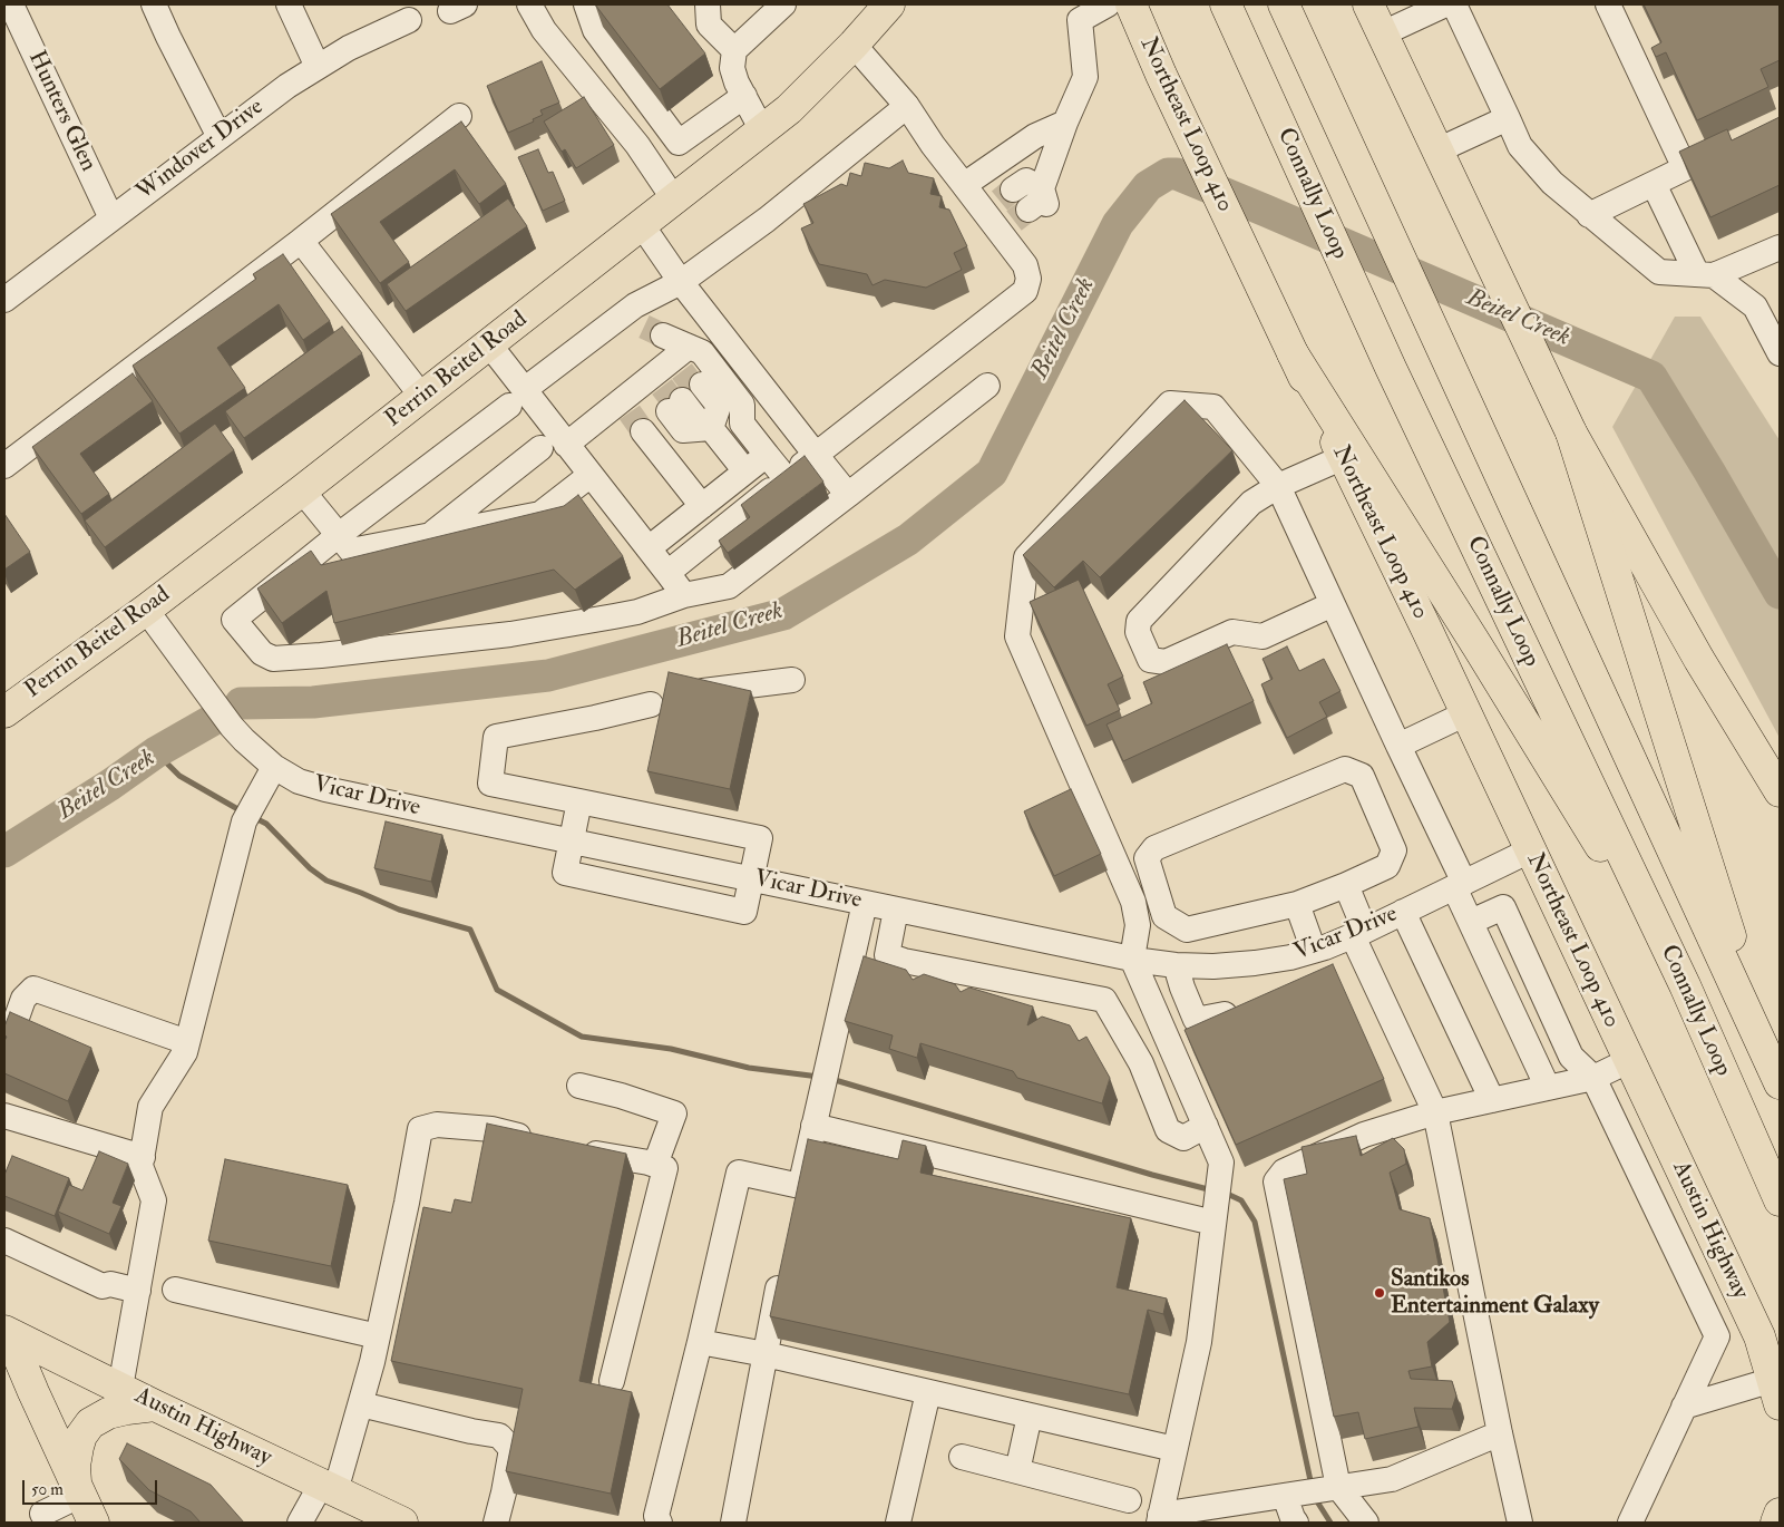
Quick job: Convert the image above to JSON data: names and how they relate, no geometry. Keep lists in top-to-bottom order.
{
  "streets": {
    "main road": [
      "Northeast Loop 410",
      "Connally Loop",
      "Perrin Beitel Road",
      "Austin Highway"
    ],
    "street": ["Hunters Glen", "Windover Drive", "Vicar Drive"]
  },
  "crossings": [
    ["Hunters Glen", "Windover Drive"],
    ["Northeast Loop 410", "Vicar Drive"],
    ["Northeast Loop 410", "Austin Highway"],
    ["Perrin Beitel Road", "Vicar Drive"]
  ],
  "water": ["Beitel Creek"],
  "places": ["Santikos Entertainment Galaxy"],
  "scale_bar": "50 m"
}
